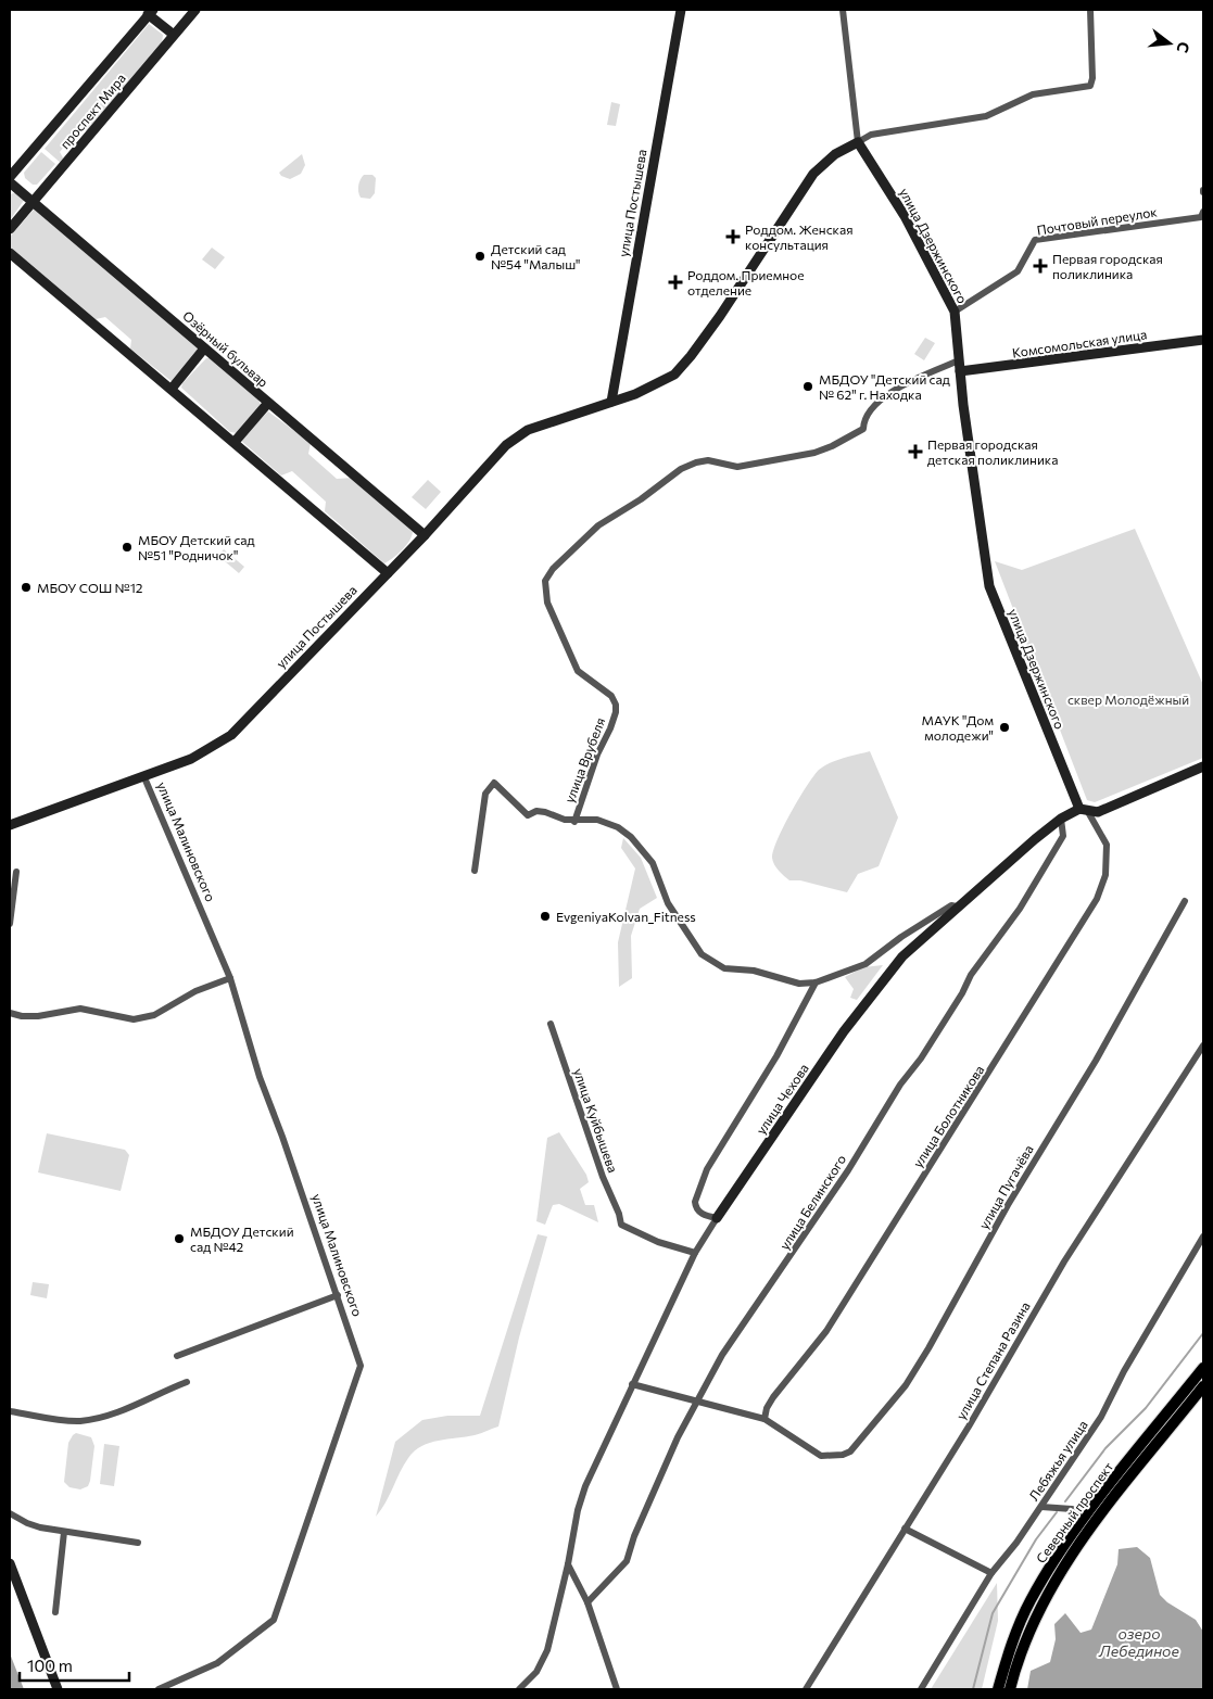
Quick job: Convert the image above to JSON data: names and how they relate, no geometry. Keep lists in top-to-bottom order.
{
  "streets": {
    "main road": ["Северный проспект"],
    "street": [
      "проспект Мира",
      "улица Постышева",
      "Почтовый переулок",
      "улица Дзержинского",
      "Комсомольская улица",
      "Озёрный бульвар",
      "улица Врубеля",
      "улица Малиновского",
      "улица Чехова",
      "улица Болотникова",
      "улица Куйбышева",
      "улица Пугачёва",
      "улица Белинского",
      "улица Степана Разина",
      "Лебяжья улица"
    ]
  },
  "crossings": [
    ["проспект Мира", "Озёрный бульвар"],
    ["улица Постышева", "улица Дзержинского"],
    ["улица Постышева", "Озёрный бульвар"],
    ["улица Постышева", "улица Малиновского"],
    ["Почтовый переулок", "улица Дзержинского"],
    ["улица Дзержинского", "Комсомольская улица"],
    ["улица Дзержинского", "улица Врубеля"],
    ["улица Дзержинского", "улица Чехова"],
    ["улица Дзержинского", "улица Болотникова"],
    ["улица Чехова", "улица Болотникова"],
    ["улица Чехова", "улица Белинского"],
    ["улица Болотникова", "улица Пугачёва"]
  ],
  "water": ["озеро Лебединое"],
  "parks": ["сквер Молодёжный"],
  "places": {
    "health": [
      "Роддом. Женская консультация",
      "Первая городская поликлиника",
      "Роддом. Приемное отделение",
      "Первая городская детская поликлиника"
    ],
    "other": [
      "Детский сад №54 \"Малыш\"",
      "МБДОУ \"Детский сад № 62\" г. Находка",
      "МБОУ Детский сад №51 \"Родничок\"",
      "МБОУ СОШ №12",
      "МАУК \"Дом молодежи\"",
      "EvgeniyaKolvan_Fitness",
      "МБДОУ Детский сад №42"
    ]
  },
  "scale_bar": "100 m",
  "north": "right"
}
